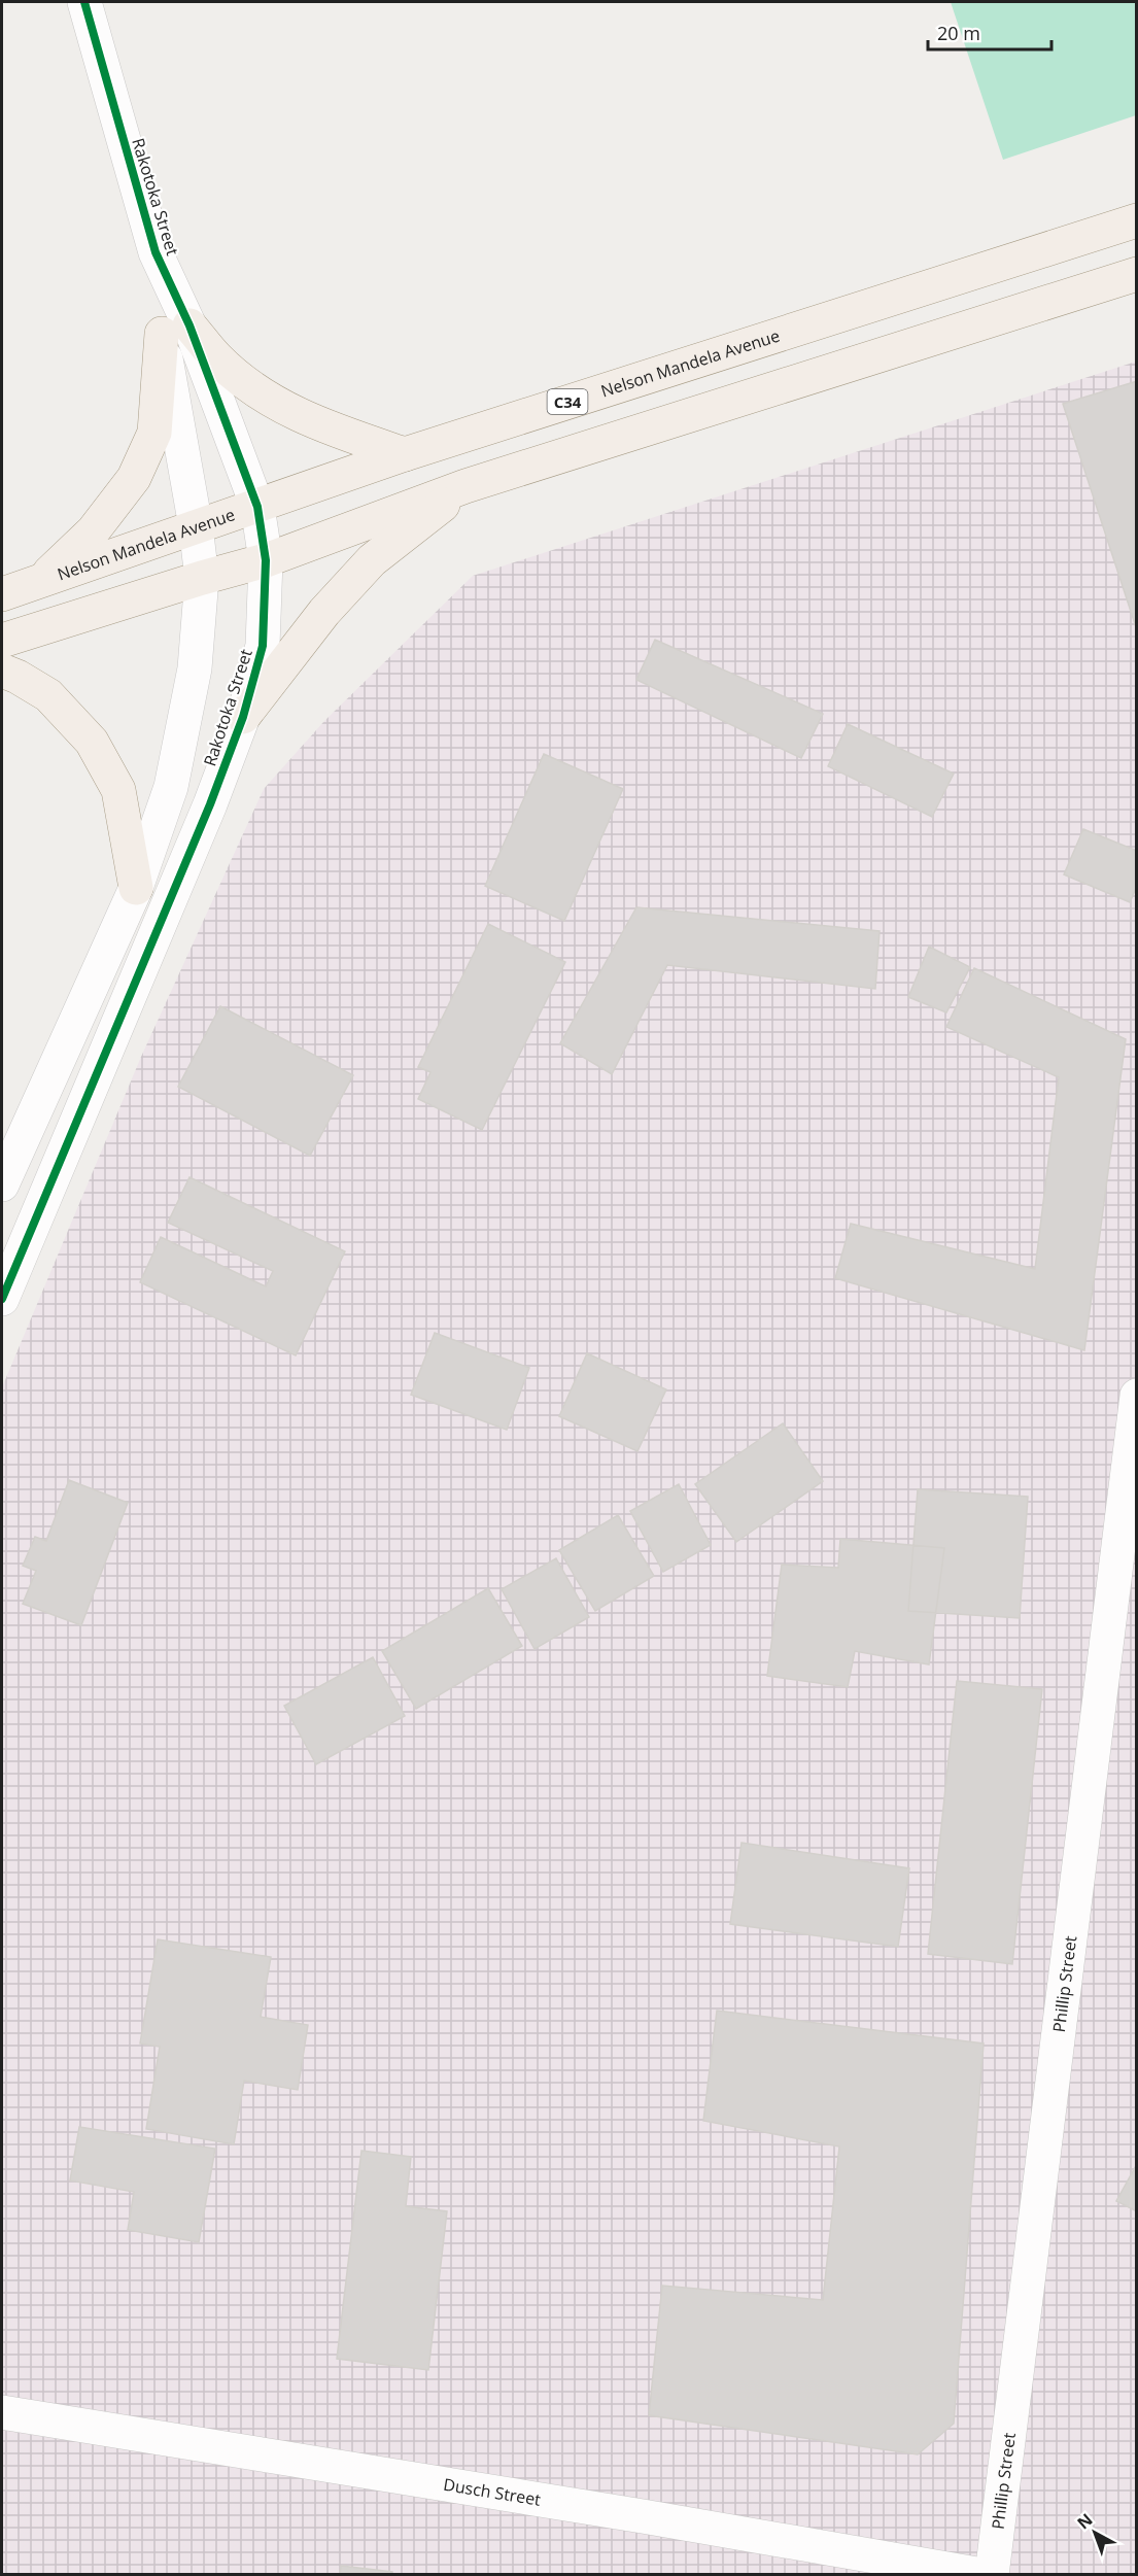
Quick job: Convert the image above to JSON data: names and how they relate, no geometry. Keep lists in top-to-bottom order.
{
  "streets": {
    "main road": ["Nelson Mandela Avenue", "C34"],
    "street": ["Rakotoka Street", "Phillip Street", "Dusch Street"]
  },
  "crossings": [
    ["Rakotoka Street", "Nelson Mandela Avenue"]
  ],
  "scale_bar": "20 m",
  "north": "top left"
}
